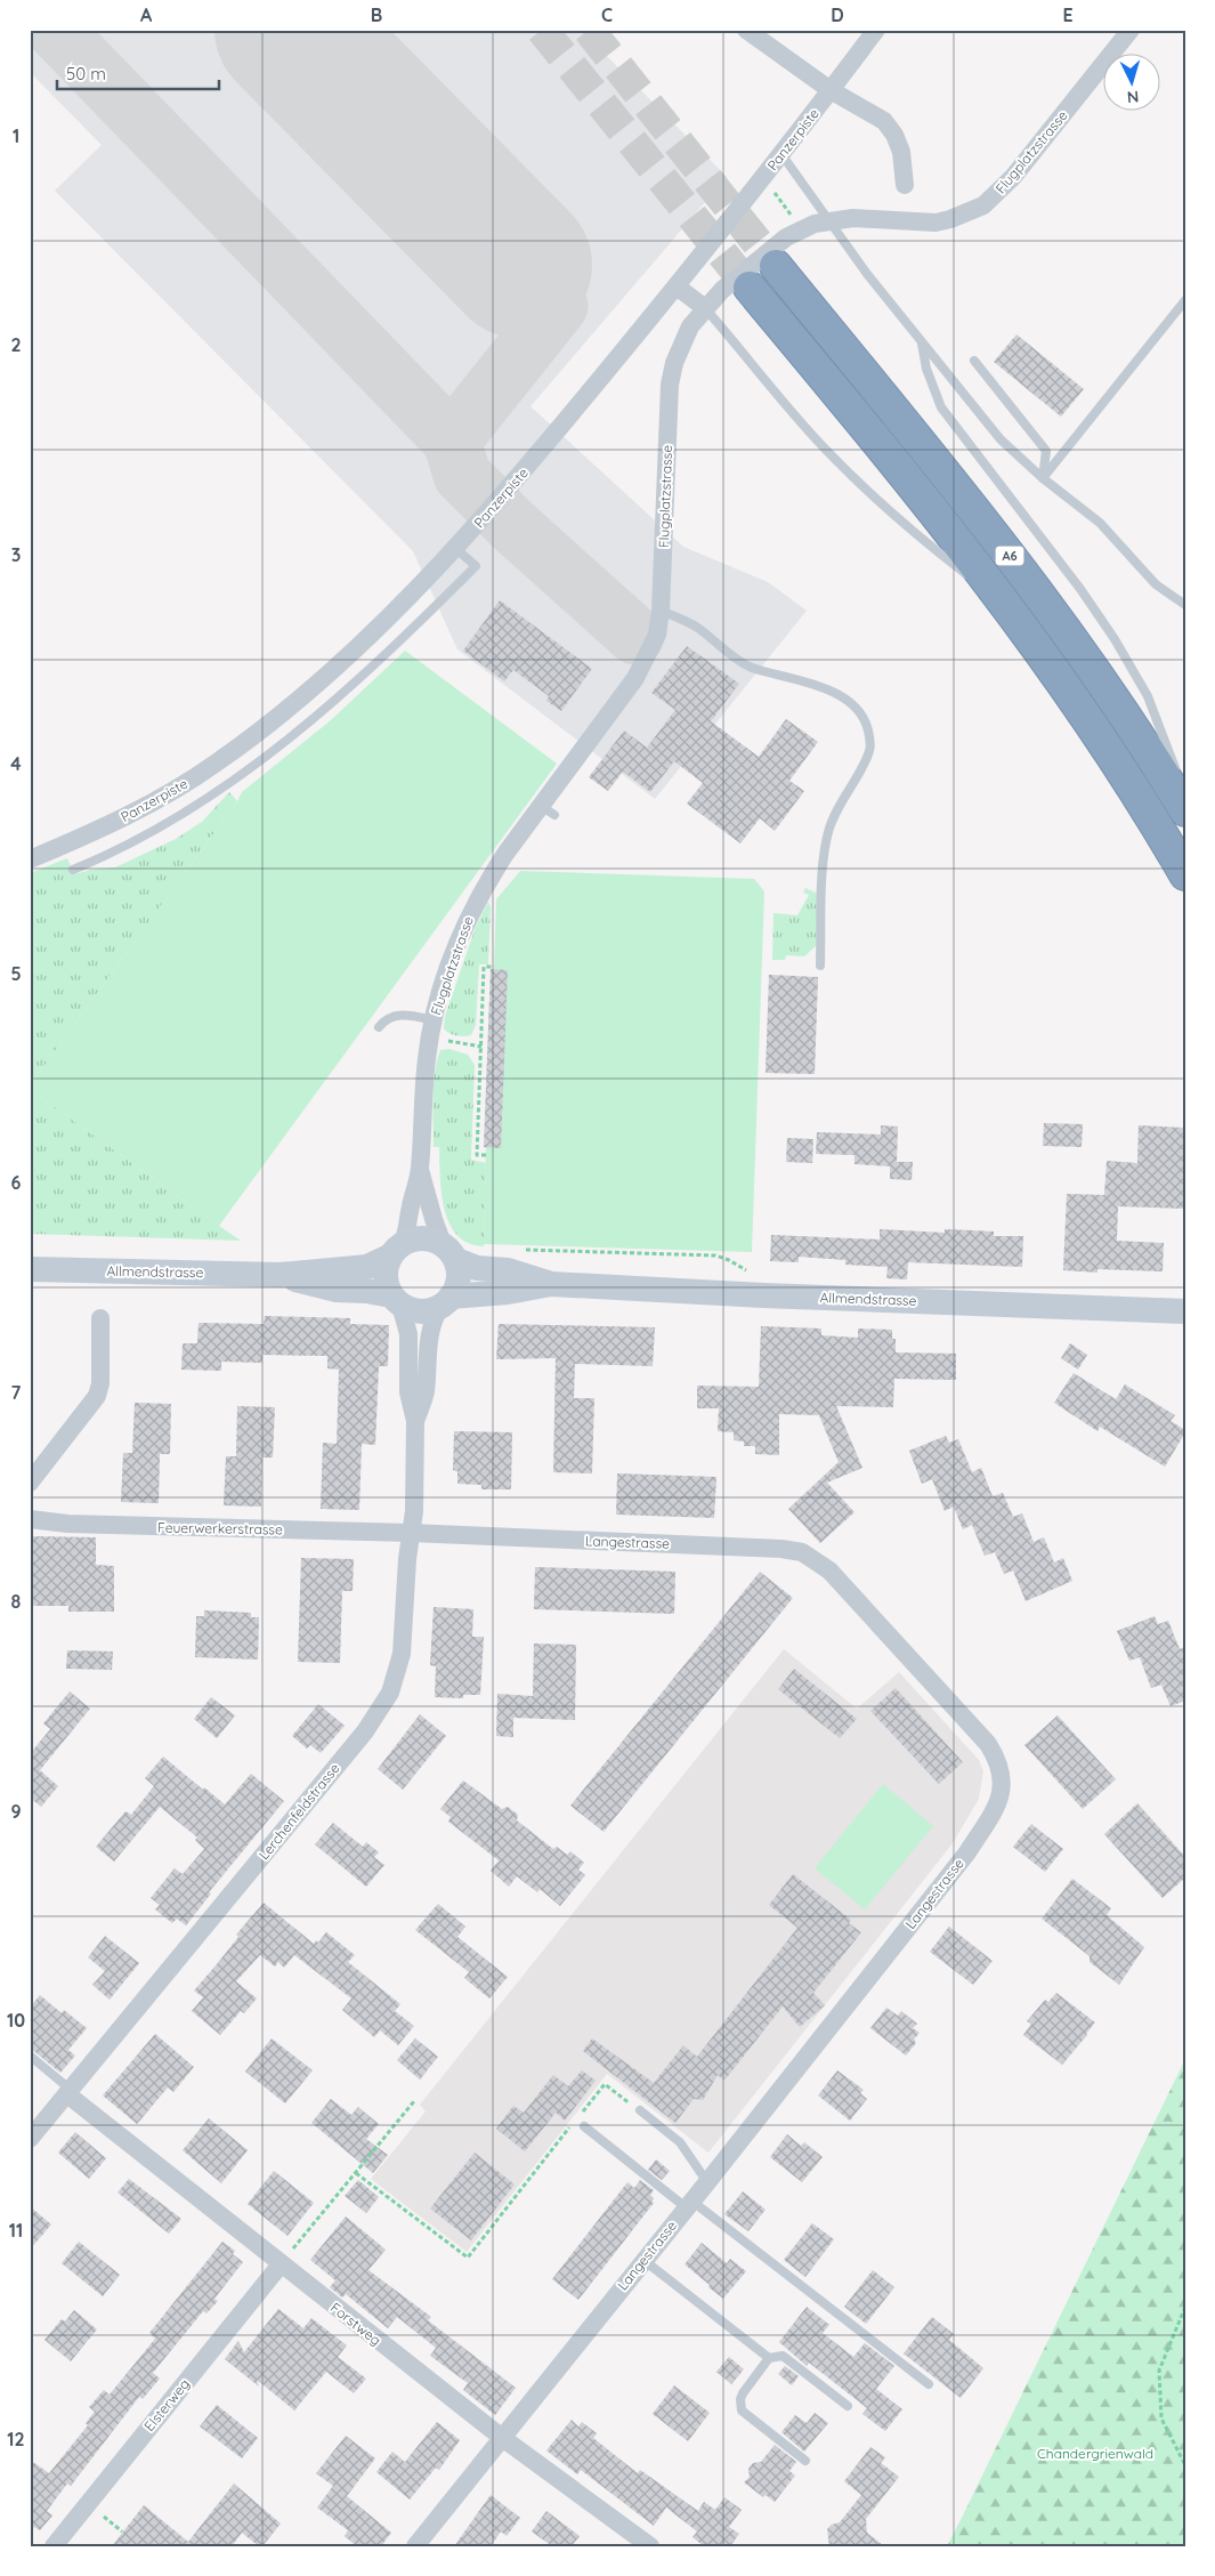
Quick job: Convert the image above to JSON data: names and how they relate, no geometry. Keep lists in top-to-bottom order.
{
  "streets": {
    "highway": ["A6"],
    "main road": ["Allmendstrasse"],
    "street": [
      "Panzerpiste",
      "Flugplatzstrasse",
      "Feuerwerkerstrasse",
      "Langestrasse",
      "Lerchenfeldstrasse",
      "Forstweg",
      "Elsterweg"
    ]
  },
  "crossings": [
    ["Flugplatzstrasse", "Allmendstrasse"],
    ["Flugplatzstrasse", "Lerchenfeldstrasse"],
    ["Allmendstrasse", "Lerchenfeldstrasse"],
    ["Feuerwerkerstrasse", "Langestrasse"],
    ["Feuerwerkerstrasse", "Lerchenfeldstrasse"],
    ["Langestrasse", "Lerchenfeldstrasse"],
    ["Langestrasse", "Forstweg"],
    ["Lerchenfeldstrasse", "Forstweg"],
    ["Forstweg", "Elsterweg"]
  ],
  "parks": ["Chandergrienwald"],
  "scale_bar": "50 m",
  "north": "bottom",
  "grid": {
    "columns": [
      "A",
      "B",
      "C",
      "D",
      "E"
    ],
    "rows": [
      "1",
      "2",
      "3",
      "4",
      "5",
      "6",
      "7",
      "8",
      "9",
      "10",
      "11",
      "12"
    ]
  }
}
